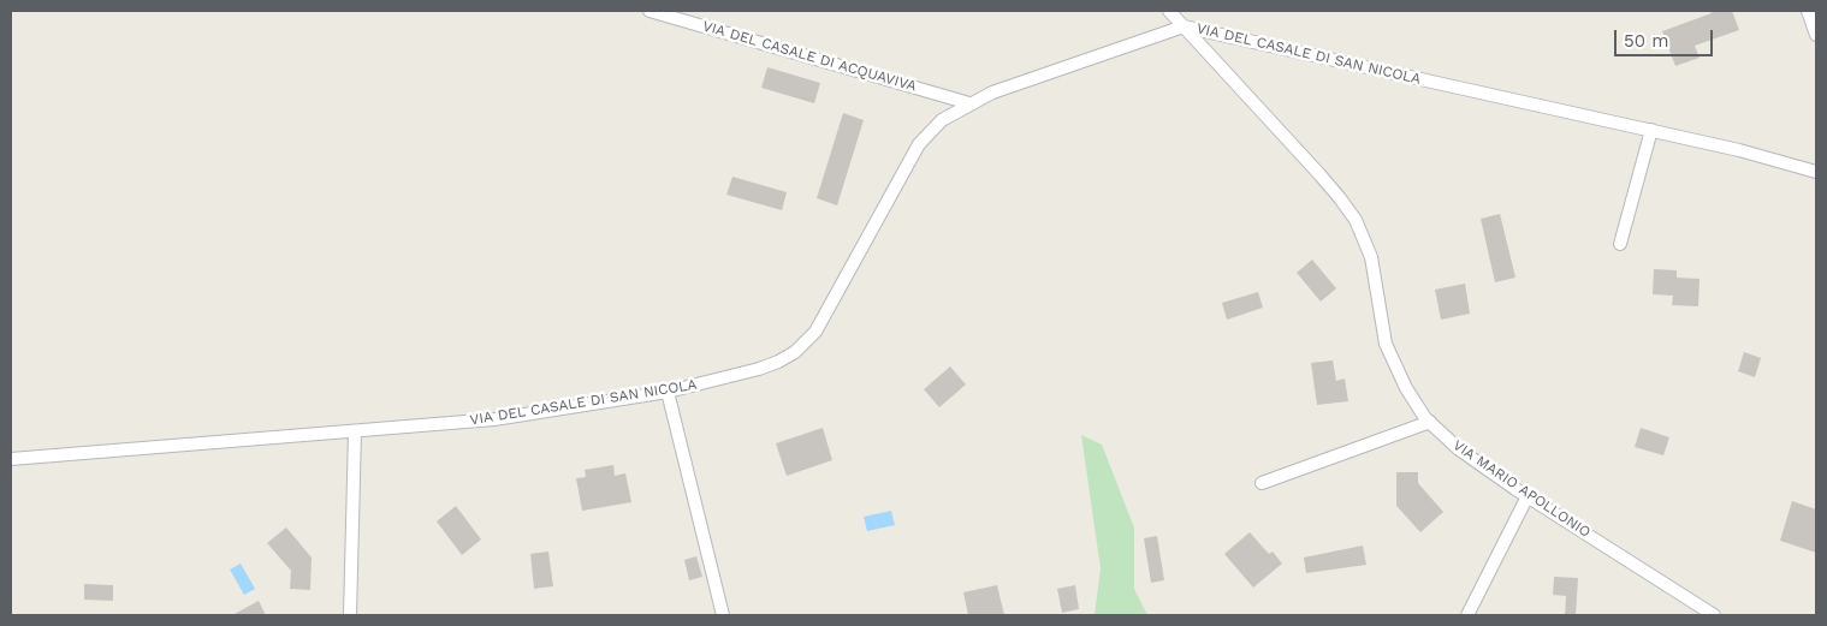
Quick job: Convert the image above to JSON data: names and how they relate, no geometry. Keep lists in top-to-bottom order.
{
  "streets": {
    "street": ["VIA DEL CASALE DI SAN NICOLA", "VIA DEL CASALE DI ACQUAVIVA", "VIA MARIO APOLLONIO"]
  },
  "crossings": [
    ["VIA DEL CASALE DI SAN NICOLA", "VIA DEL CASALE DI ACQUAVIVA"],
    ["VIA DEL CASALE DI SAN NICOLA", "VIA MARIO APOLLONIO"]
  ],
  "scale_bar": "50 m"
}
